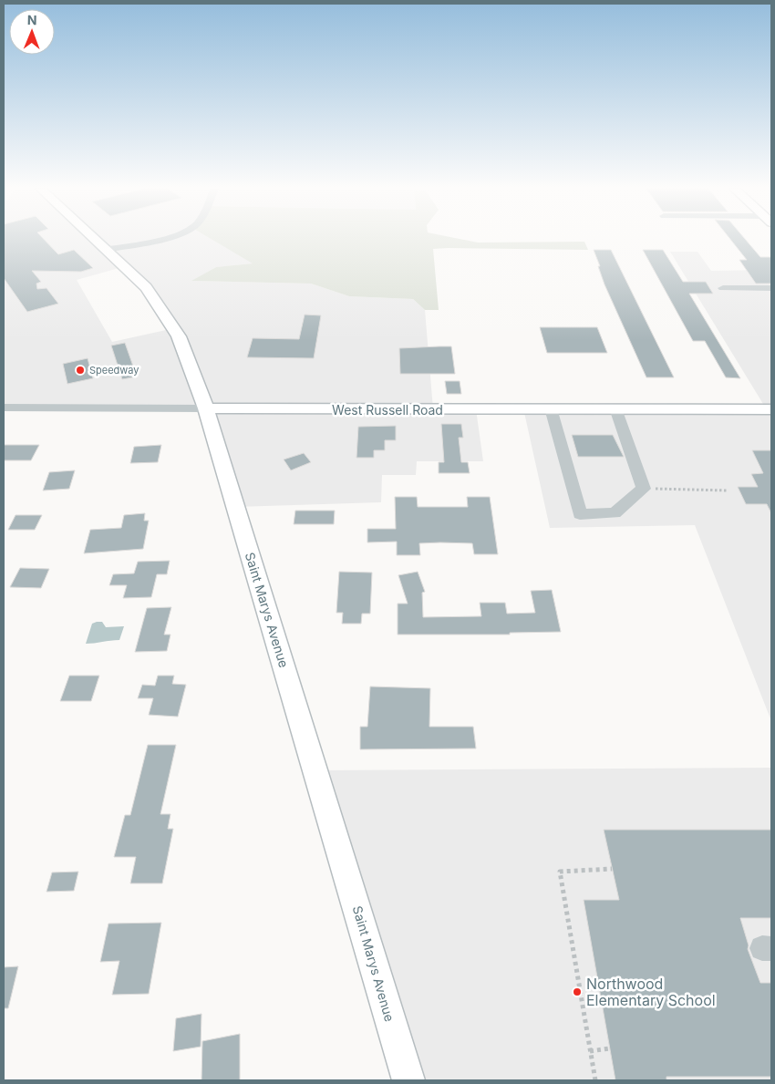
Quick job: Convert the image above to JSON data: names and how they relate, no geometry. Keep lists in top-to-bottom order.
{
  "streets": {
    "main road": ["West Russell Road", "Saint Marys Avenue"]
  },
  "crossings": [
    ["West Russell Road", "Saint Marys Avenue"]
  ],
  "places": ["Speedway", "Northwood Elementary School"],
  "north": "top"
}
